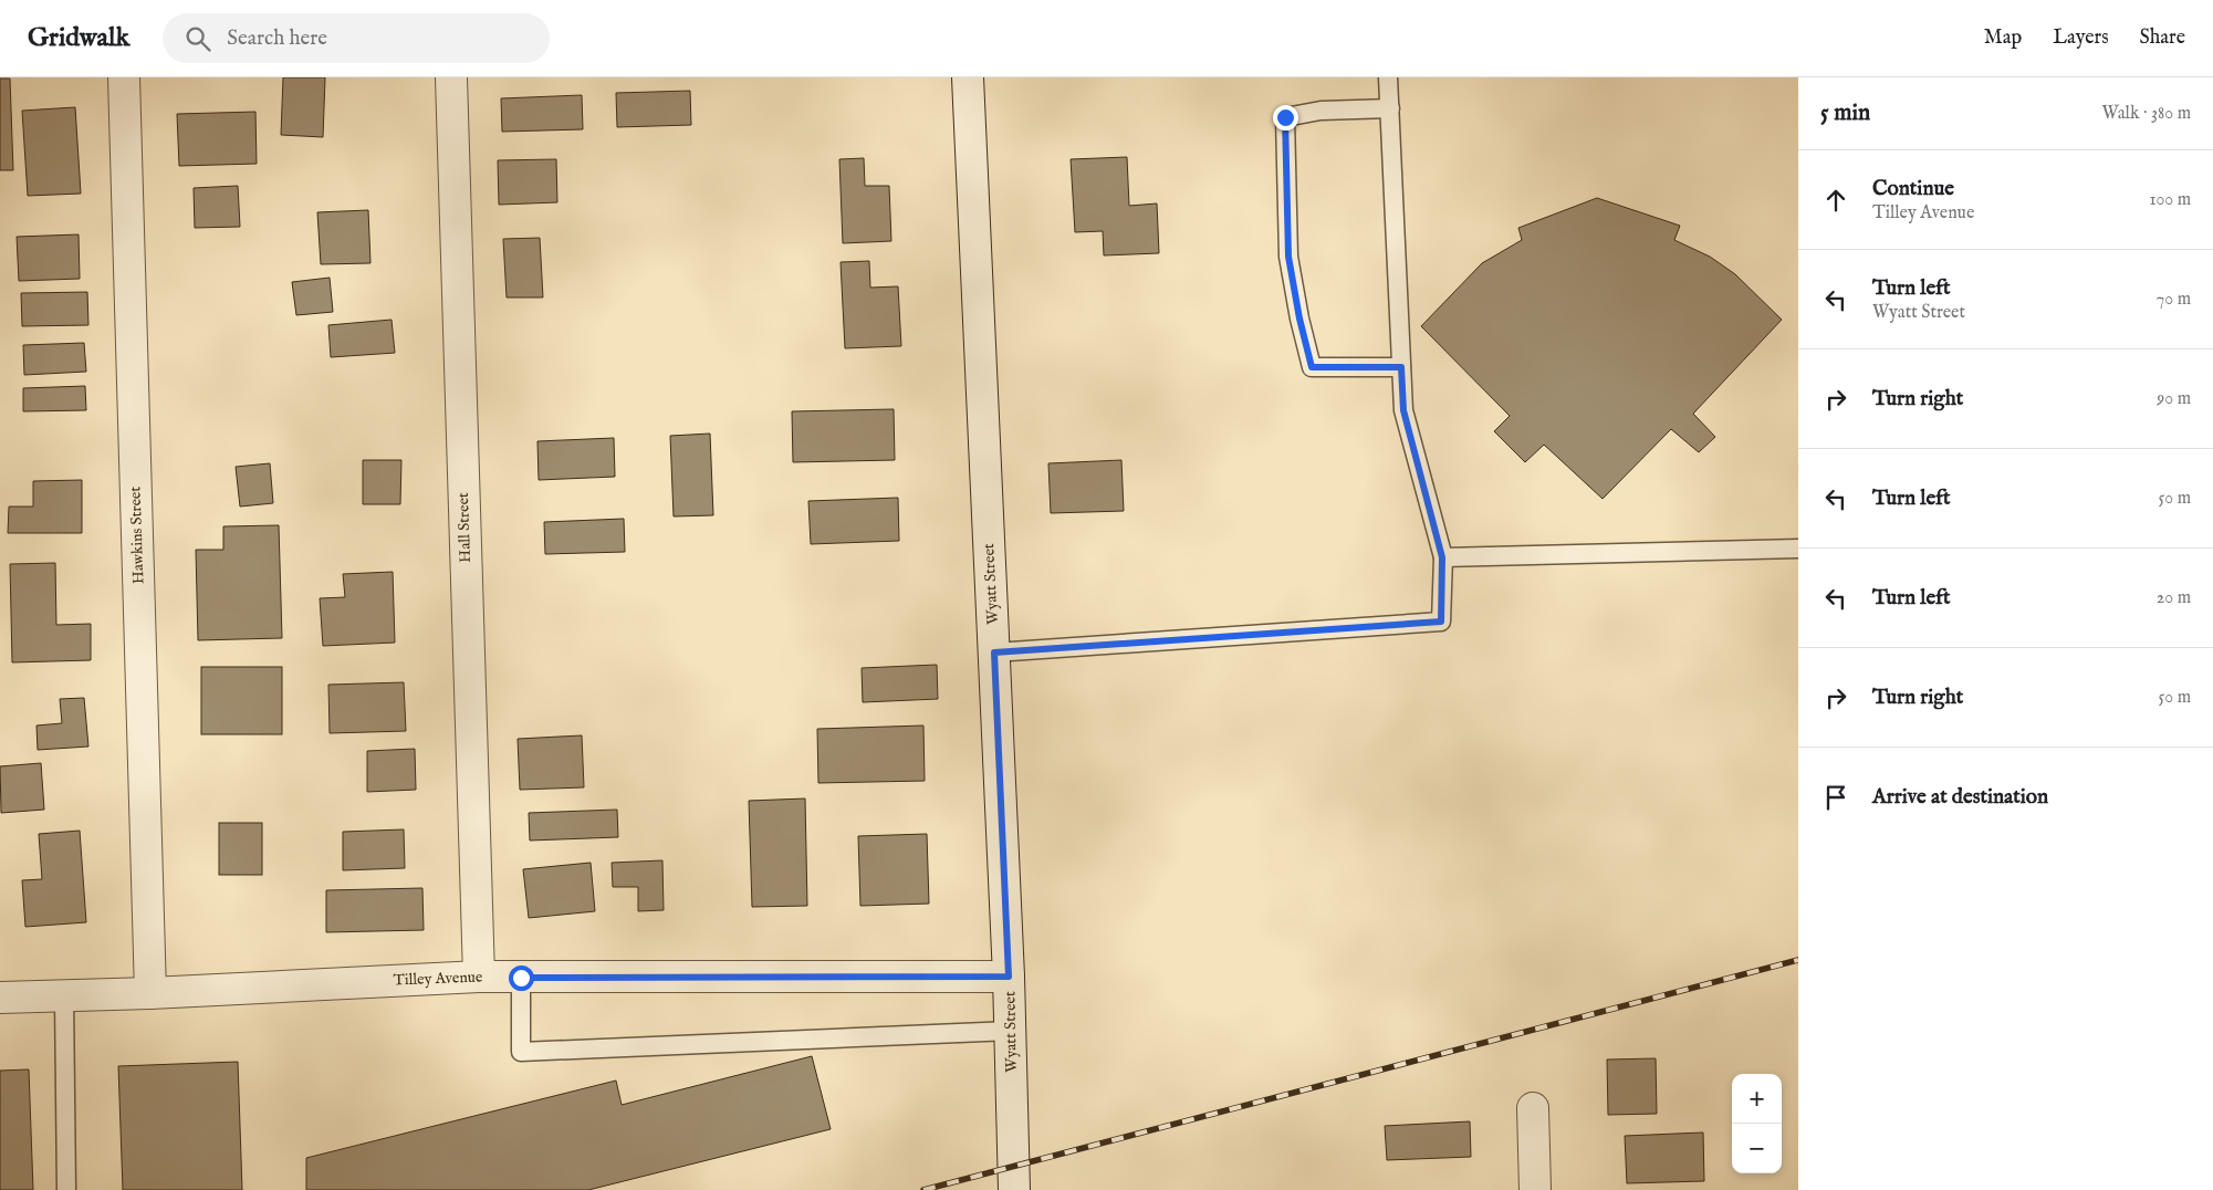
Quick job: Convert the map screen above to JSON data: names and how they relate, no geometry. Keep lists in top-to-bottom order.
{
  "streets": {
    "street": [
      "Hall Street",
      "Hawkins Street",
      "Wyatt Street",
      "Tilley Avenue"
    ]
  },
  "crossings": [
    ["Hall Street", "Tilley Avenue"],
    ["Hawkins Street", "Tilley Avenue"],
    ["Wyatt Street", "Tilley Avenue"]
  ],
  "page": {
    "header": "Gridwalk",
    "search": "Search here",
    "nav": ["Map", "Layers", "Share"],
    "heading": ["5 min", "Walk · 380 m"],
    "list": [
      ["Continue", "Tilley Avenue", "100 m"],
      ["Turn left", "Wyatt Street", "70 m"],
      ["Turn right", "90 m"],
      ["Turn left", "50 m"],
      ["Turn left", "20 m"],
      ["Turn right", "50 m"],
      "Arrive at destination"
    ],
    "map_buttons": ["+", "−"]
  }
}
